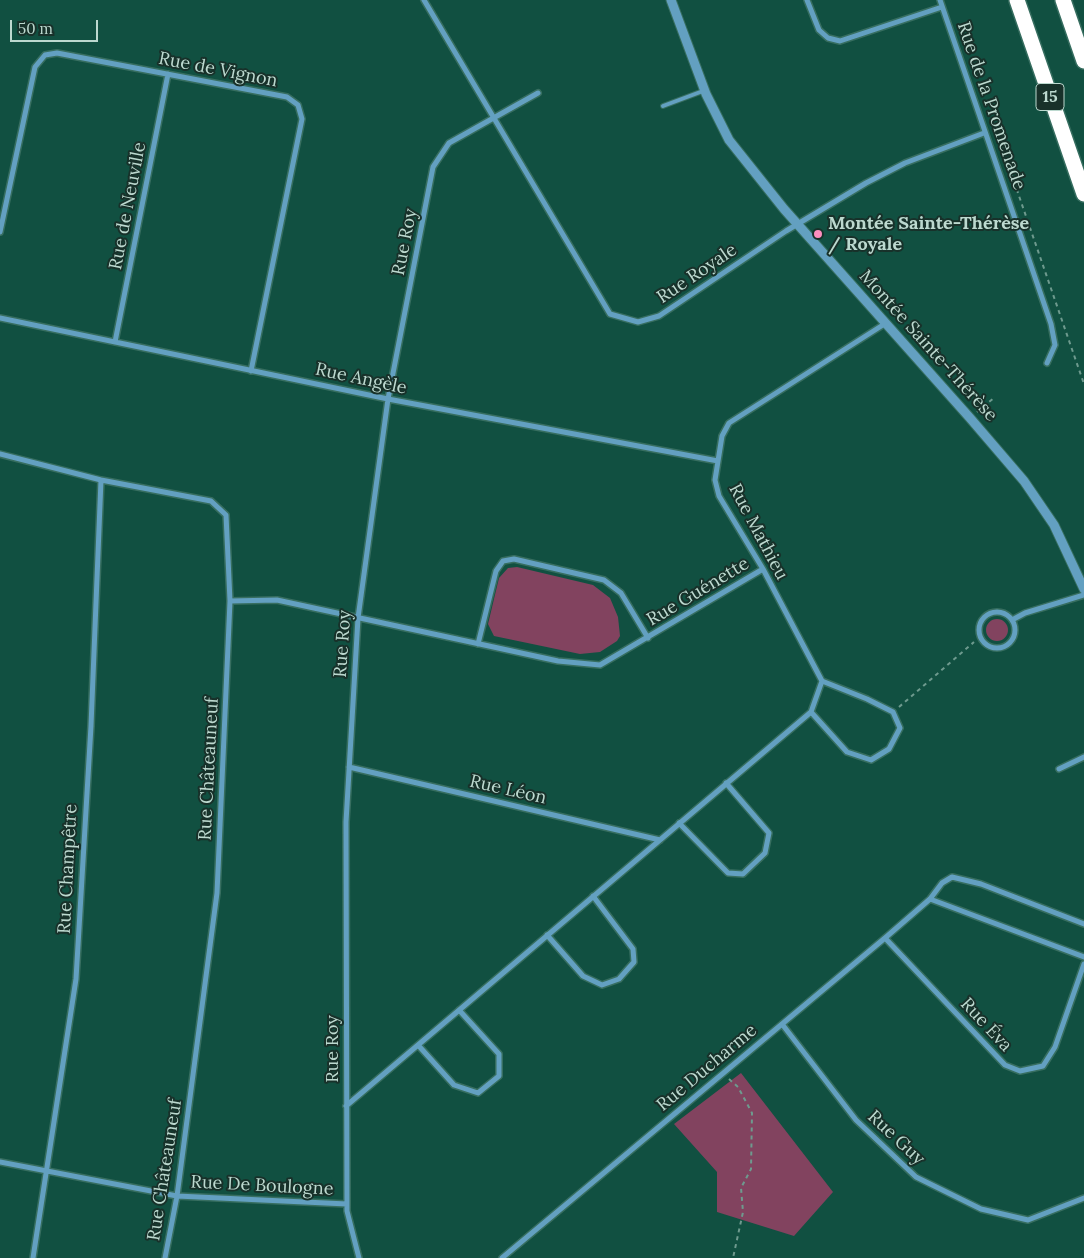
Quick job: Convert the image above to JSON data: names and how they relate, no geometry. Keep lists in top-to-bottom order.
{
  "streets": {
    "highway": ["15"],
    "street": [
      "Rue de Vignon",
      "Rue de la Promenade",
      "Rue de Neuville",
      "Rue Roy",
      "Rue Royale",
      "Montée Sainte-Thérèse",
      "Rue Angèle",
      "Rue Mathieu",
      "Rue Guénette",
      "Rue Châteauneuf",
      "Rue Léon",
      "Rue Champêtre",
      "Rue Éva",
      "Rue Ducharme",
      "Rue Guy",
      "Rue De Boulogne"
    ]
  },
  "crossings": [
    ["Rue de Vignon", "Rue de Neuville"],
    ["Rue de Vignon", "Rue Angèle"],
    ["Rue de la Promenade", "Rue Royale"],
    ["Rue de Neuville", "Rue Angèle"],
    ["Rue Roy", "Rue Royale"],
    ["Rue Roy", "Rue Angèle"],
    ["Rue Roy", "Rue Guénette"],
    ["Rue Roy", "Rue Léon"],
    ["Rue Roy", "Rue De Boulogne"],
    ["Rue Royale", "Montée Sainte-Thérèse"],
    ["Montée Sainte-Thérèse", "Rue Mathieu"],
    ["Rue Angèle", "Rue Mathieu"],
    ["Rue Mathieu", "Rue Guénette"],
    ["Rue Guénette", "Rue Châteauneuf"],
    ["Rue Châteauneuf", "Rue Champêtre"],
    ["Rue Châteauneuf", "Rue De Boulogne"],
    ["Rue Champêtre", "Rue De Boulogne"],
    ["Rue Éva", "Rue Ducharme"],
    ["Rue Ducharme", "Rue Guy"]
  ],
  "places": ["Montée Sainte-Thérèse / Royale"],
  "scale_bar": "50 m"
}
